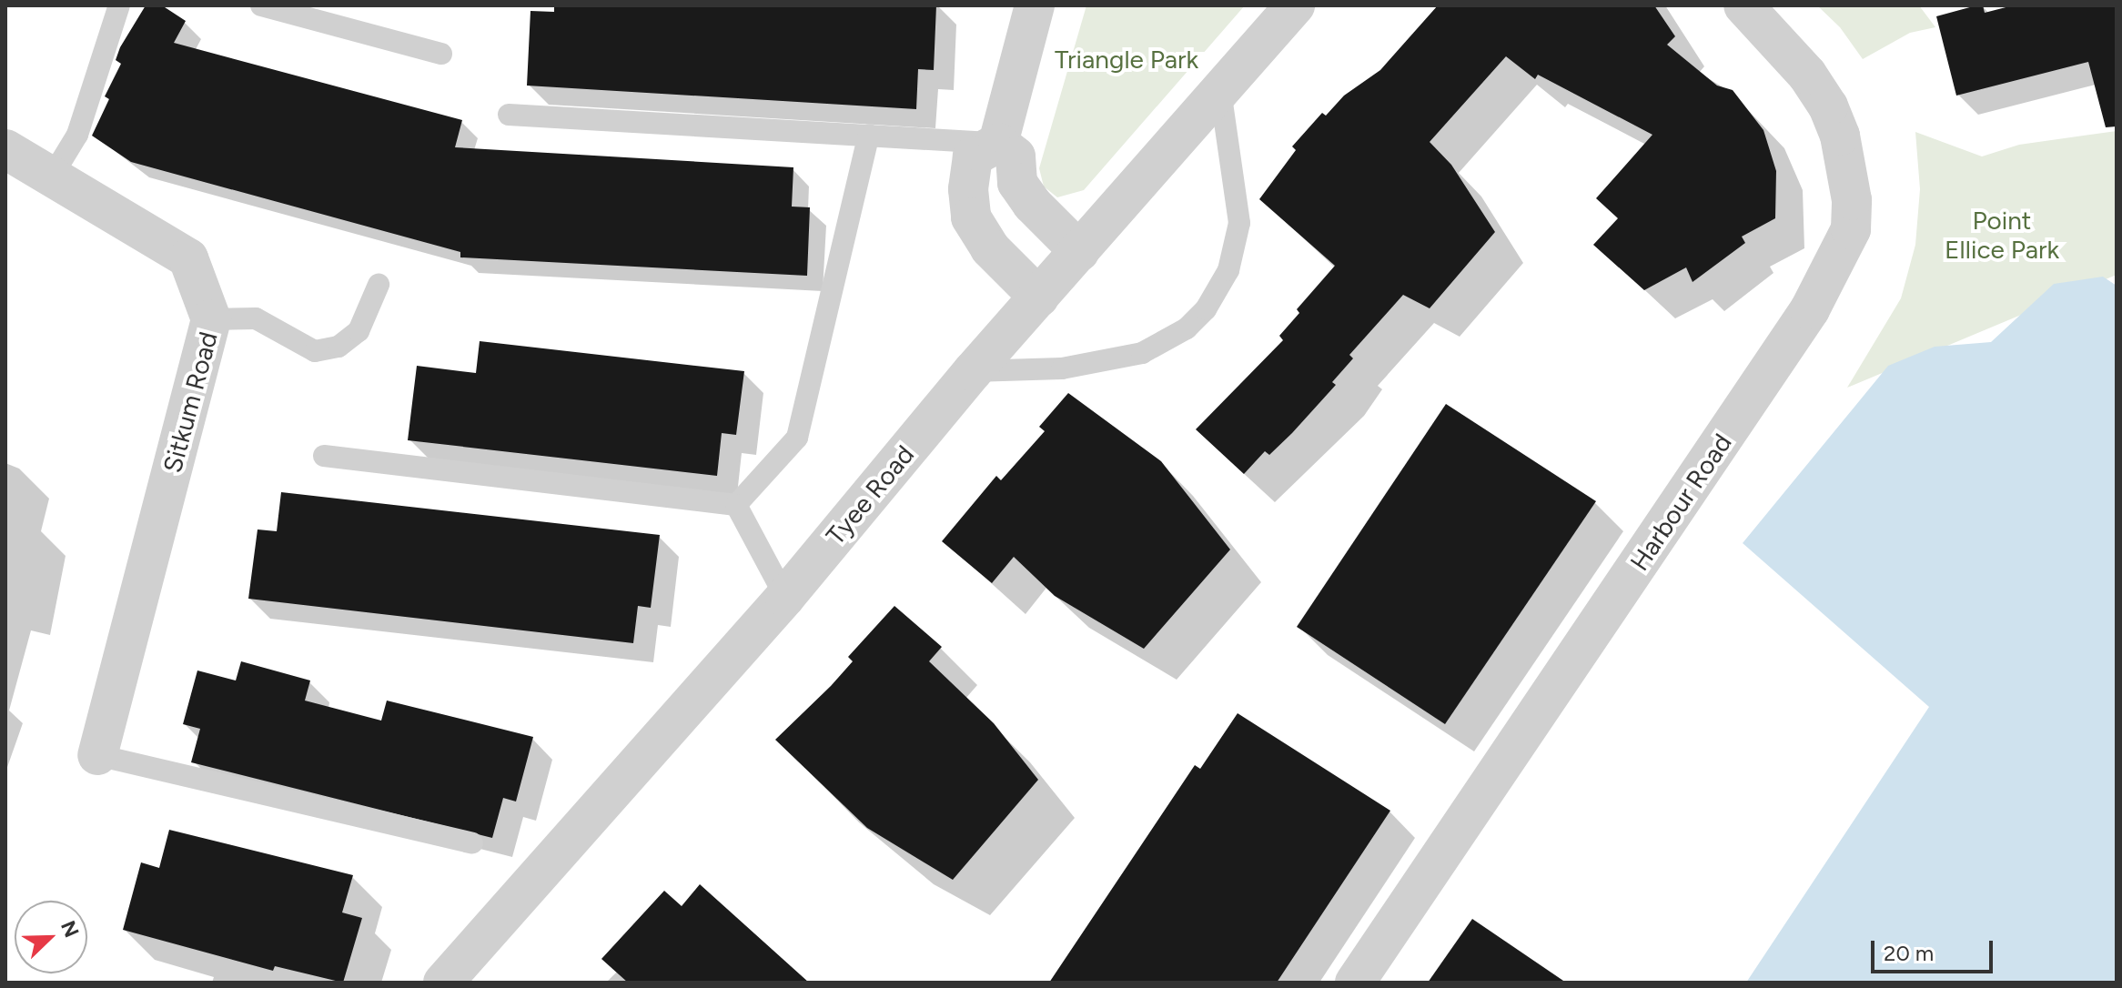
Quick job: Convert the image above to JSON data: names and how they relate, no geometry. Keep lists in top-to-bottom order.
{
  "streets": {
    "street": ["Sitkum Road", "Tyee Road", "Harbour Road"]
  },
  "parks": ["Triangle Park", "Point Ellice Park"],
  "scale_bar": "20 m",
  "north": "top right"
}
